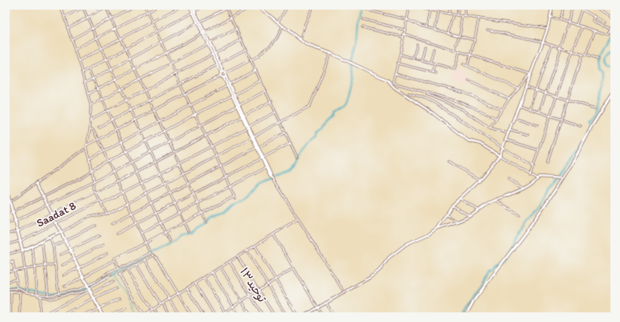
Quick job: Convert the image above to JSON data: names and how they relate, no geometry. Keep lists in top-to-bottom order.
{
  "streets": {
    "street": ["Saadat 8", "توحید۱۳"]
  }
}
